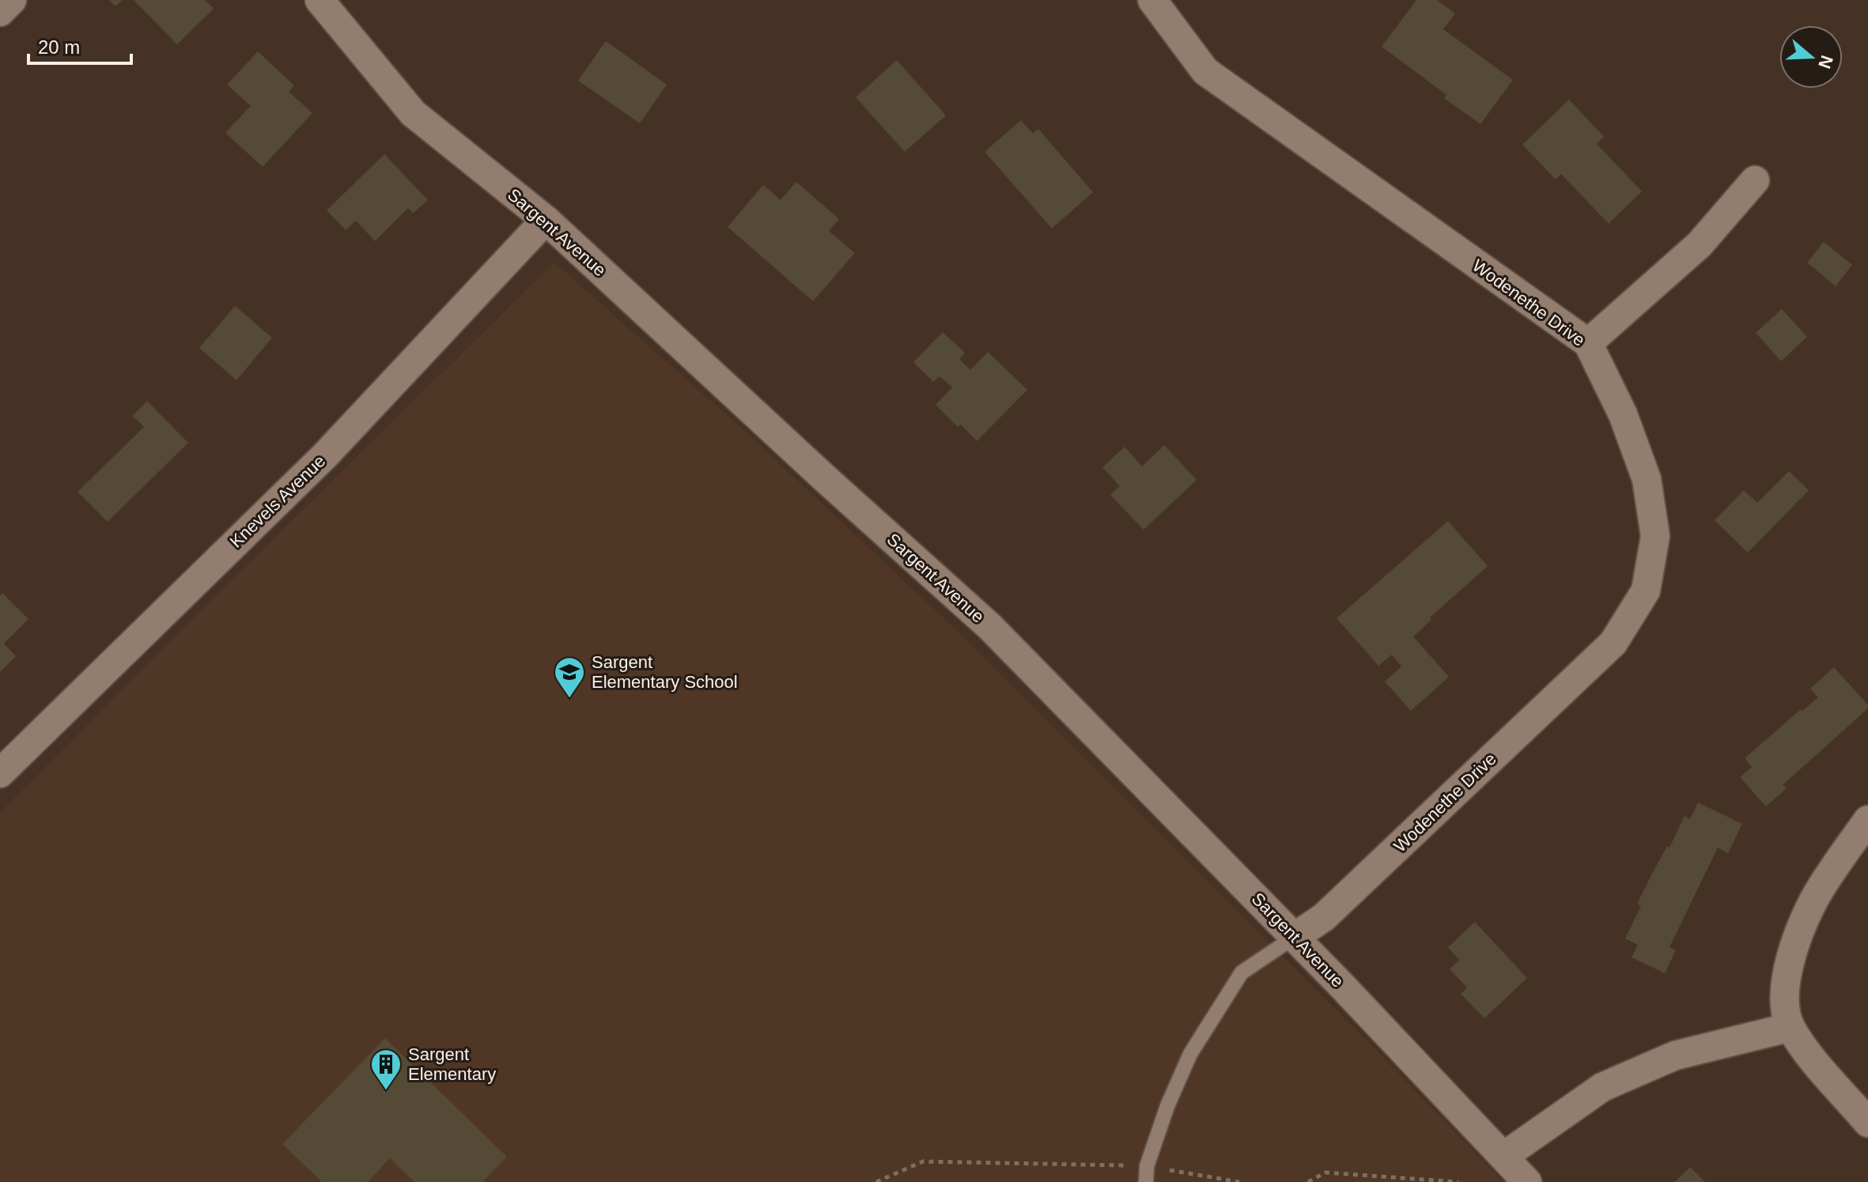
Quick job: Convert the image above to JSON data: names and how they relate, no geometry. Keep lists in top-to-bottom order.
{
  "streets": {
    "street": ["Sargent Avenue", "Wodenethe Drive", "Knevels Avenue"]
  },
  "crossings": [
    ["Sargent Avenue", "Wodenethe Drive"],
    ["Sargent Avenue", "Knevels Avenue"]
  ],
  "places": {
    "school or university": ["Sargent Elementary School"],
    "building": ["Sargent Elementary"]
  },
  "scale_bar": "20 m",
  "north": "right"
}
